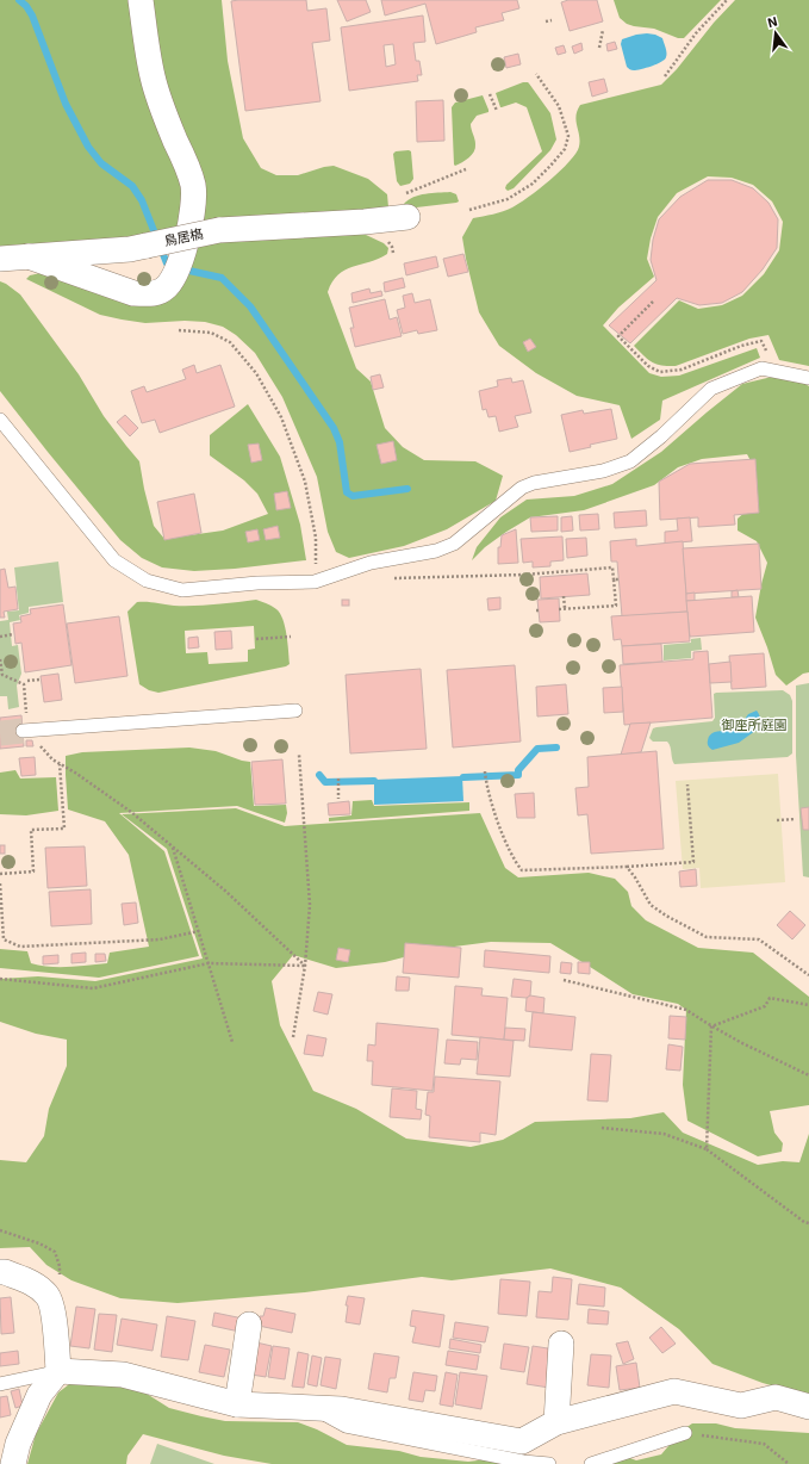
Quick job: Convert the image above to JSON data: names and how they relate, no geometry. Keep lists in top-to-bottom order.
{
  "streets": {
    "street": ["鳥居𣘺"]
  },
  "parks": ["御座所庭園"],
  "north": "top"
}
